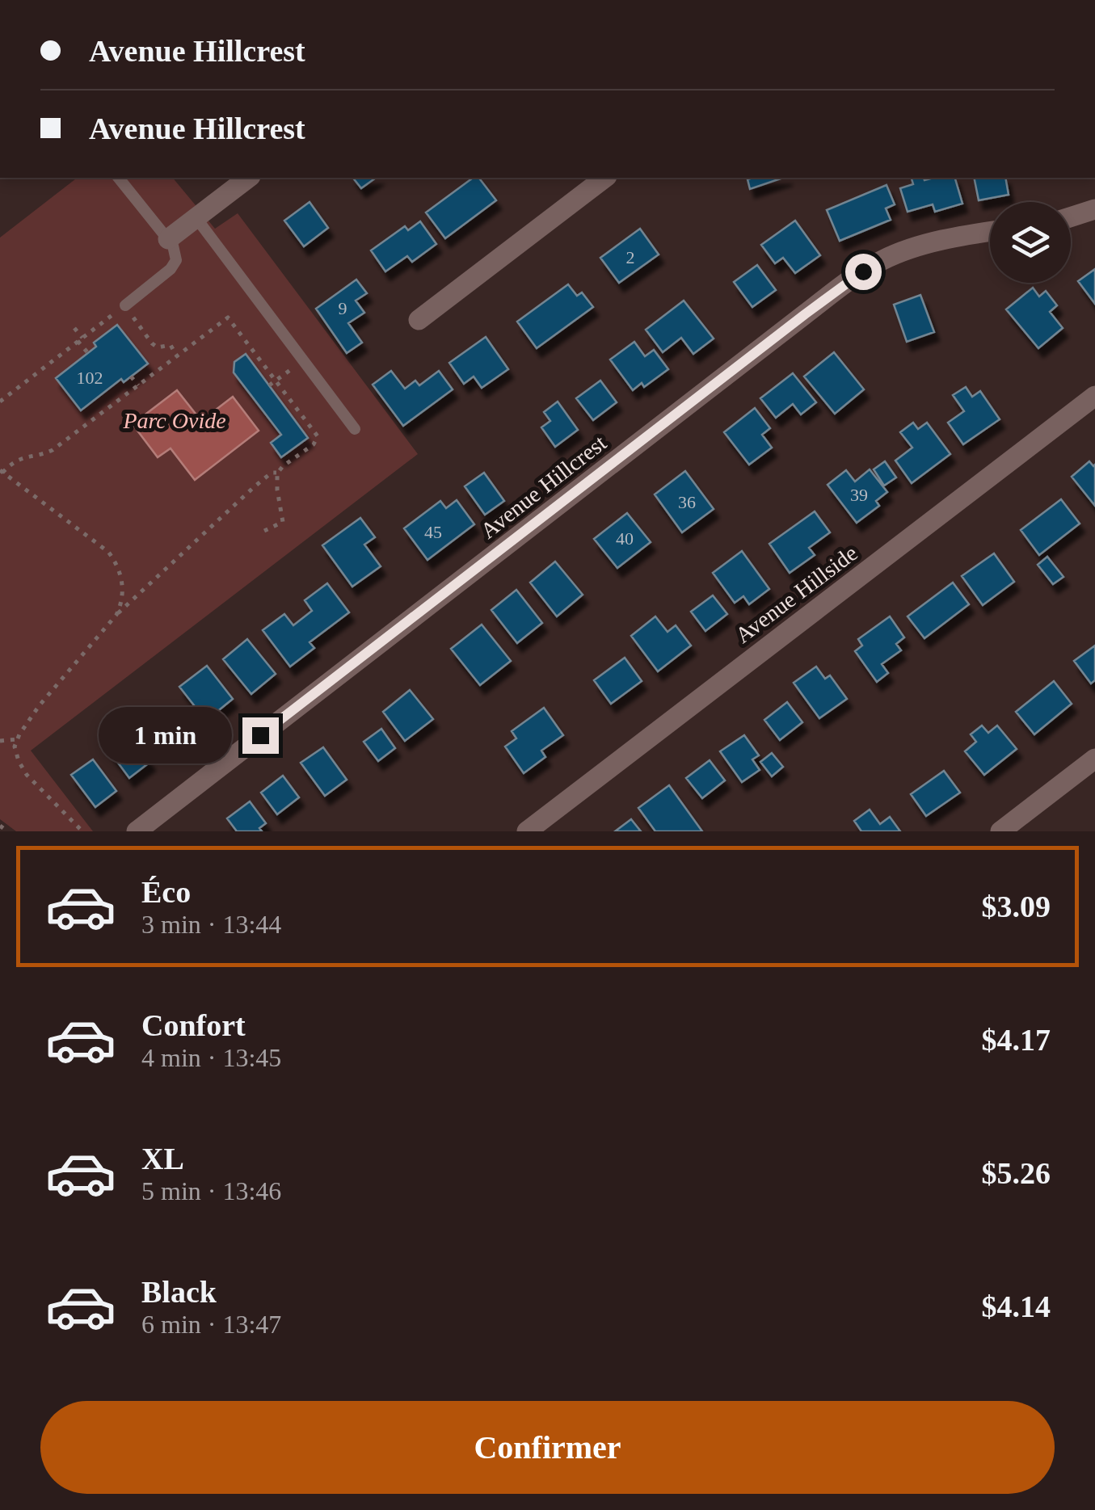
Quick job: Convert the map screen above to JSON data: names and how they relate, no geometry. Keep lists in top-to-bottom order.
{
  "streets": {
    "street": ["Avenue Hillcrest", "Avenue Hillside"]
  },
  "parks": ["Parc Ovide"],
  "house_numbers": [
    "2",
    "9",
    "102",
    "39",
    "36",
    "45",
    "40"
  ],
  "page": {
    "banner": ["Avenue Hillcrest", "Avenue Hillcrest"],
    "bubble": "1 min",
    "list": [
      {
        "name": "Éco",
        "note": "3 min · 13:44",
        "value": "$3.09"
      },
      {
        "name": "Confort",
        "note": "4 min · 13:45",
        "value": "$4.17"
      },
      {
        "name": "XL",
        "note": "5 min · 13:46",
        "value": "$5.26"
      },
      {
        "name": "Black",
        "note": "6 min · 13:47",
        "value": "$4.14"
      }
    ],
    "buttons": "Confirmer"
  }
}
